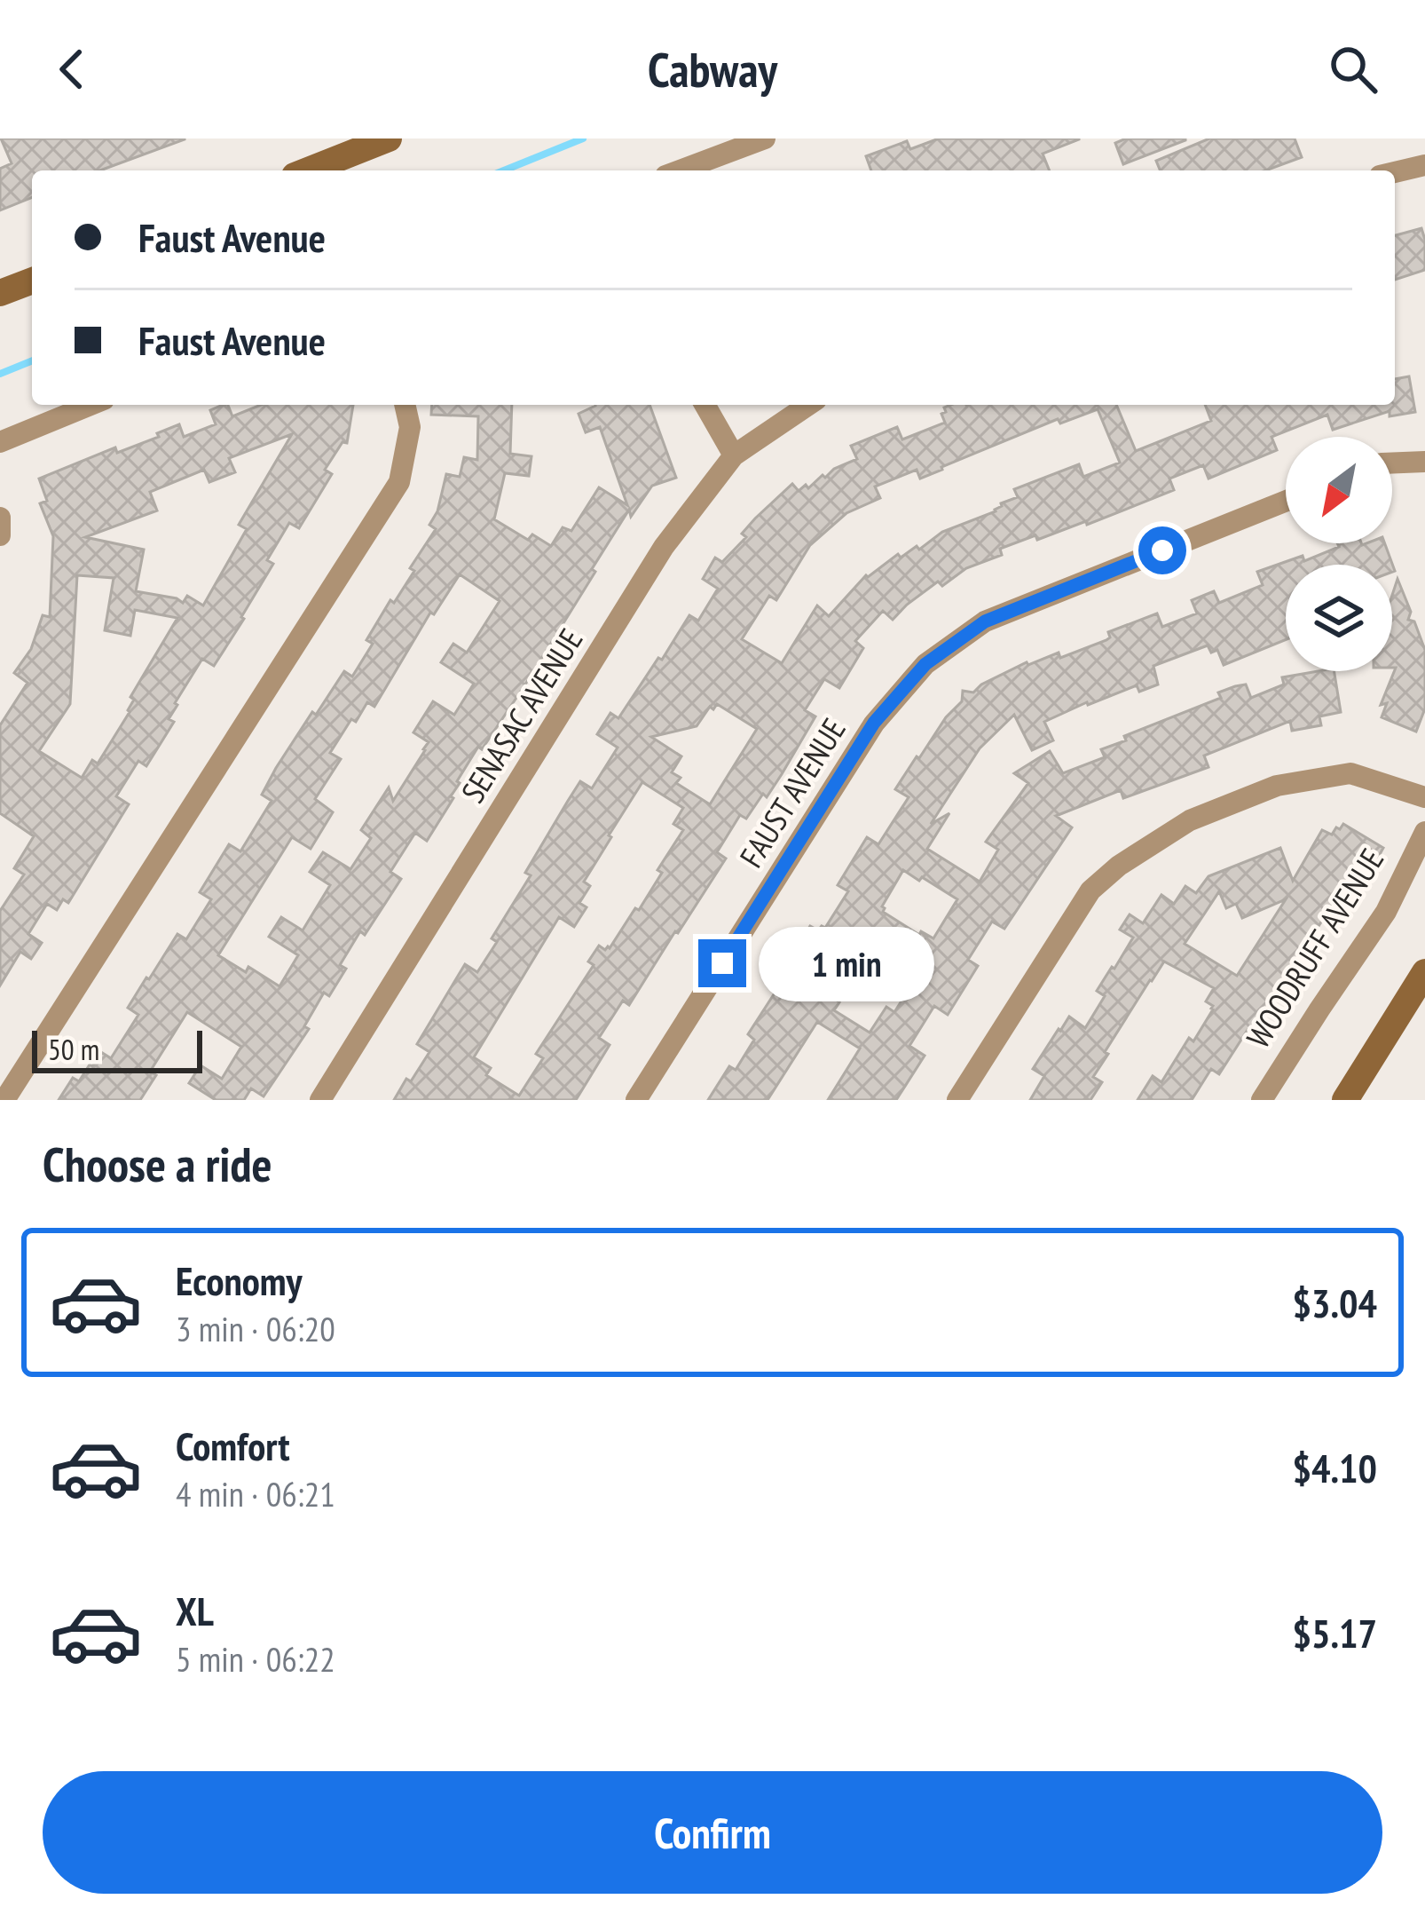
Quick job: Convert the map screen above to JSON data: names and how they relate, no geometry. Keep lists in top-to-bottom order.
{
  "streets": {
    "street": ["SENASAC AVENUE", "FAUST AVENUE", "WOODRUFF AVENUE"]
  },
  "scale_bar": "50 m",
  "north": "bottom left",
  "page": {
    "header": "Cabway",
    "banner": ["Faust Avenue", "Faust Avenue"],
    "bubble": "1 min",
    "scale": "50 m",
    "heading": "Choose a ride",
    "list": [
      {
        "name": "Economy",
        "note": "3 min · 06:20",
        "value": "$3.04"
      },
      {
        "name": "Comfort",
        "note": "4 min · 06:21",
        "value": "$4.10"
      },
      {
        "name": "XL",
        "note": "5 min · 06:22",
        "value": "$5.17"
      }
    ],
    "buttons": "Confirm"
  }
}
